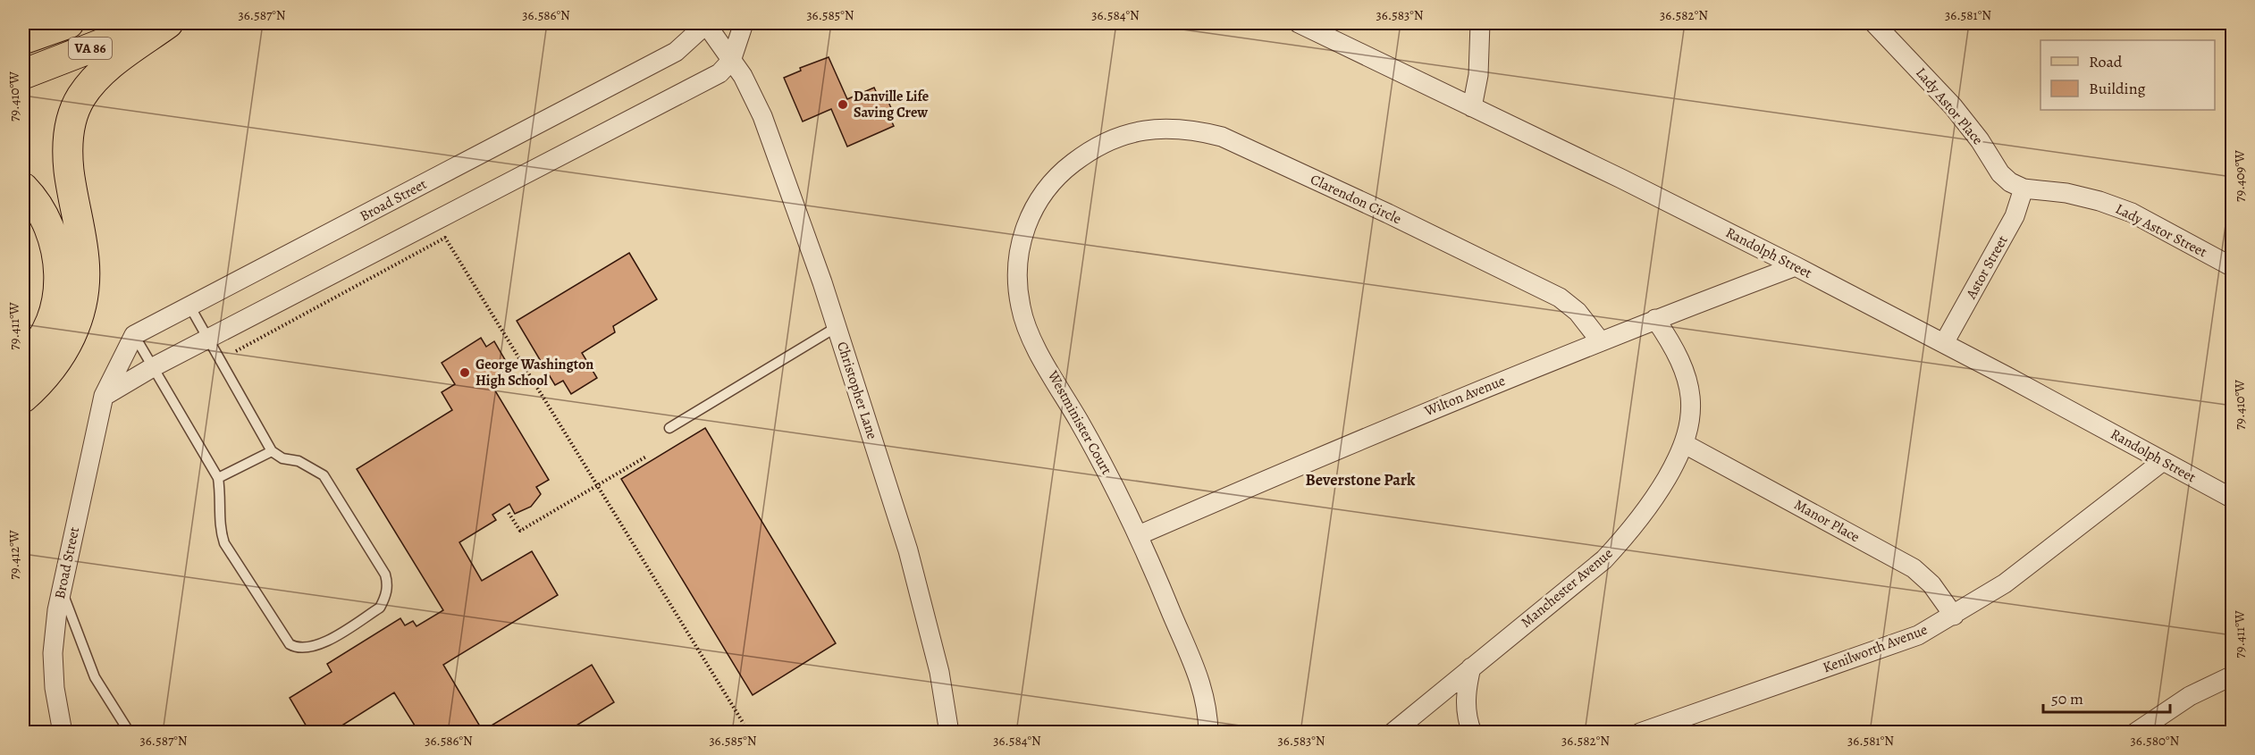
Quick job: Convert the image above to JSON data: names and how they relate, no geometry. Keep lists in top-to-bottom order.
{
  "streets": {
    "main road": ["VA 86"],
    "street": [
      "Lady Astor Place",
      "Clarendon Circle",
      "Broad Street",
      "Lady Astor Street",
      "Randolph Street",
      "Astor Street",
      "Christopher Lane",
      "Wilton Avenue",
      "Westminister Court",
      "Manor Place",
      "Manchester Avenue",
      "Kenilworth Avenue"
    ]
  },
  "crossings": [
    ["Lady Astor Place", "Lady Astor Street"],
    ["Lady Astor Place", "Astor Street"],
    ["Clarendon Circle", "Wilton Avenue"],
    ["Clarendon Circle", "Westminister Court"],
    ["Broad Street", "Christopher Lane"],
    ["Lady Astor Street", "Astor Street"],
    ["Randolph Street", "Astor Street"],
    ["Randolph Street", "Wilton Avenue"],
    ["Randolph Street", "Kenilworth Avenue"],
    ["Wilton Avenue", "Westminister Court"],
    ["Wilton Avenue", "Manchester Avenue"],
    ["Manor Place", "Manchester Avenue"],
    ["Manor Place", "Kenilworth Avenue"]
  ],
  "districts": ["Beverstone Park"],
  "places": ["Danville Life Saving Crew", "George Washington High School"],
  "legend": ["Road", "Building"],
  "scale_bar": "50 m",
  "coordinates": [
    "36.587°N",
    "36.586°N",
    "36.585°N",
    "36.584°N",
    "36.583°N",
    "36.582°N",
    "36.581°N",
    "79.410°W",
    "79.409°W",
    "79.411°W",
    "79.412°W",
    "36.580°N"
  ]
}
